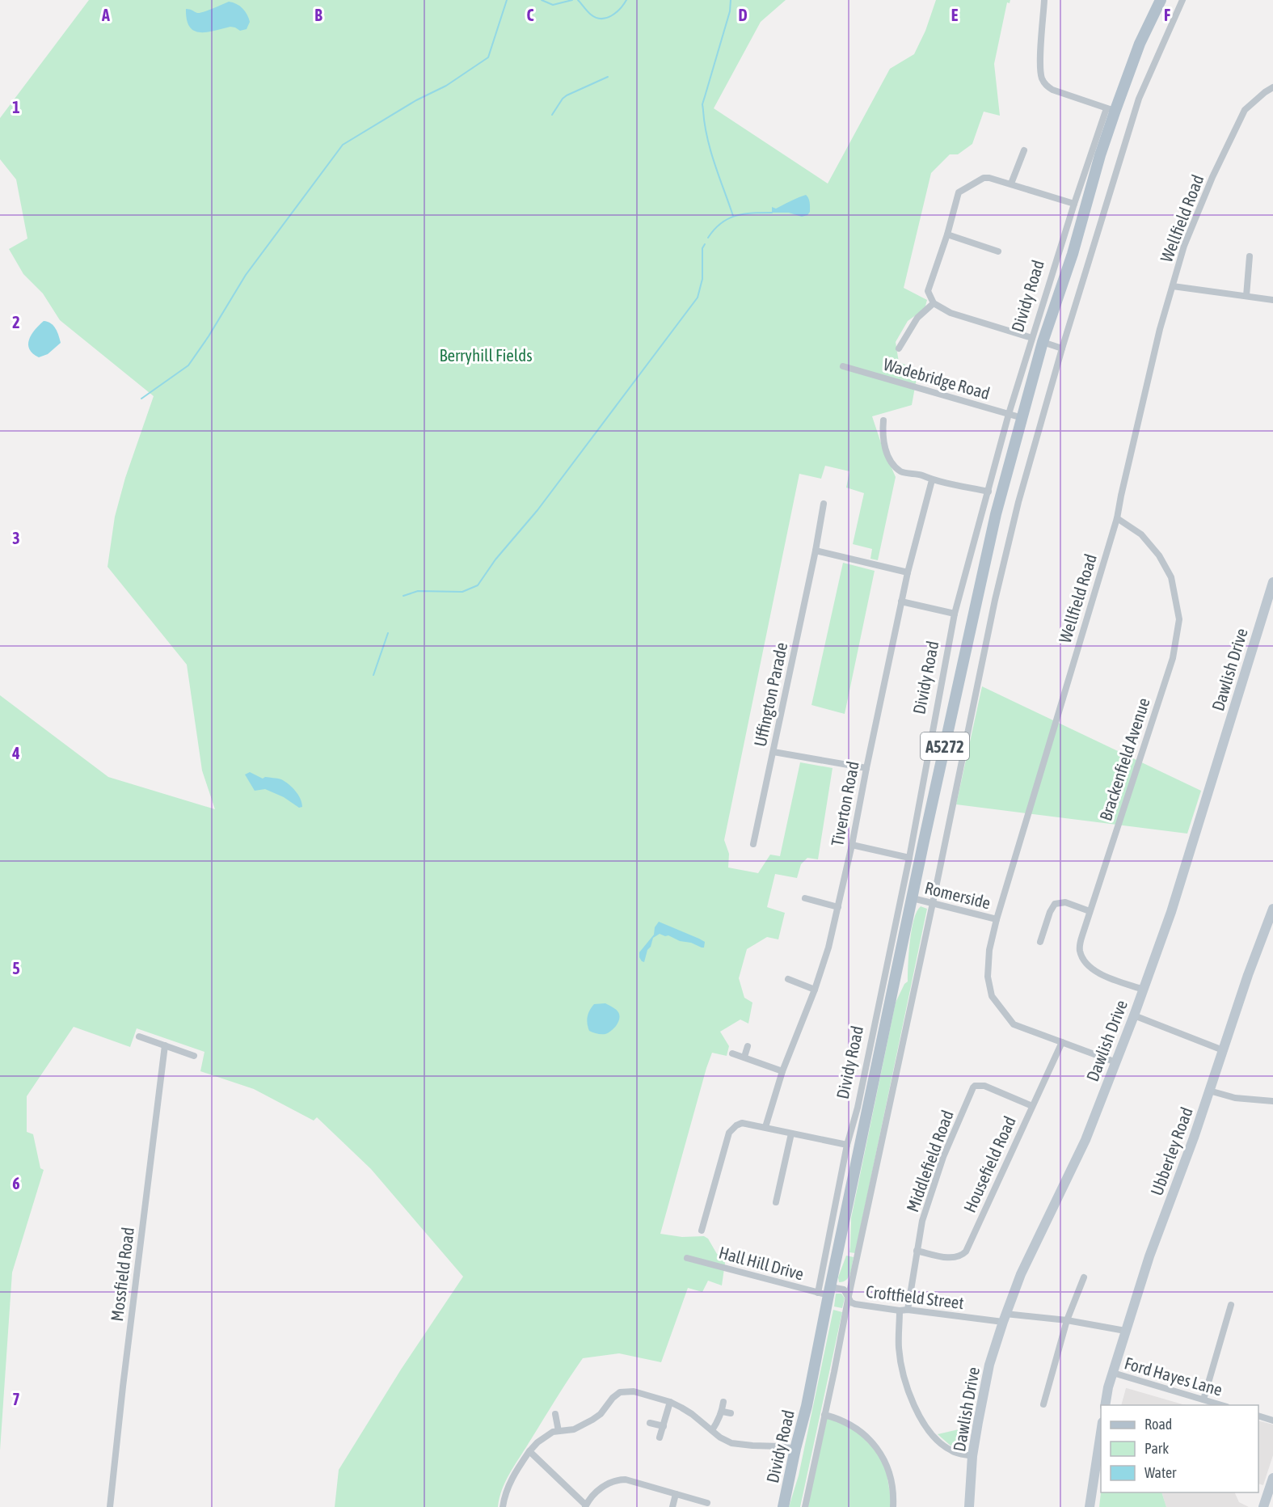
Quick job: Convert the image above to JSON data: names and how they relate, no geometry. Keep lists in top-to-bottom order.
{
  "streets": {
    "main road": ["Dividy Road", "A5272"],
    "street": [
      "Wellfield Road",
      "Wadebridge Road",
      "Dawlish Drive",
      "Uffington Parade",
      "Brackenfield Avenue",
      "Tiverton Road",
      "Romerside",
      "Ubberley Road",
      "Middlefield Road",
      "Housefield Road",
      "Hall Hill Drive",
      "Mossfield Road",
      "Croftfield Street",
      "Ford Hayes Lane"
    ]
  },
  "crossings": [
    ["Wellfield Road", "Dawlish Drive"],
    ["Wellfield Road", "Brackenfield Avenue"],
    ["Wellfield Road", "Romerside"],
    ["Wellfield Road", "Housefield Road"],
    ["Dividy Road", "Wadebridge Road"],
    ["Dividy Road", "Romerside"],
    ["Dividy Road", "Hall Hill Drive"],
    ["Dividy Road", "Croftfield Street"],
    ["Dawlish Drive", "Brackenfield Avenue"],
    ["Dawlish Drive", "Croftfield Street"],
    ["Ubberley Road", "Croftfield Street"],
    ["Ubberley Road", "Ford Hayes Lane"],
    ["Middlefield Road", "Housefield Road"],
    ["Middlefield Road", "Croftfield Street"],
    ["Hall Hill Drive", "Croftfield Street"]
  ],
  "parks": ["Berryhill Fields"],
  "legend": ["Road", "Park", "Water"],
  "grid": {
    "columns": [
      "A",
      "B",
      "C",
      "D",
      "E",
      "F"
    ],
    "rows": [
      "1",
      "2",
      "3",
      "4",
      "5",
      "6",
      "7"
    ]
  }
}
